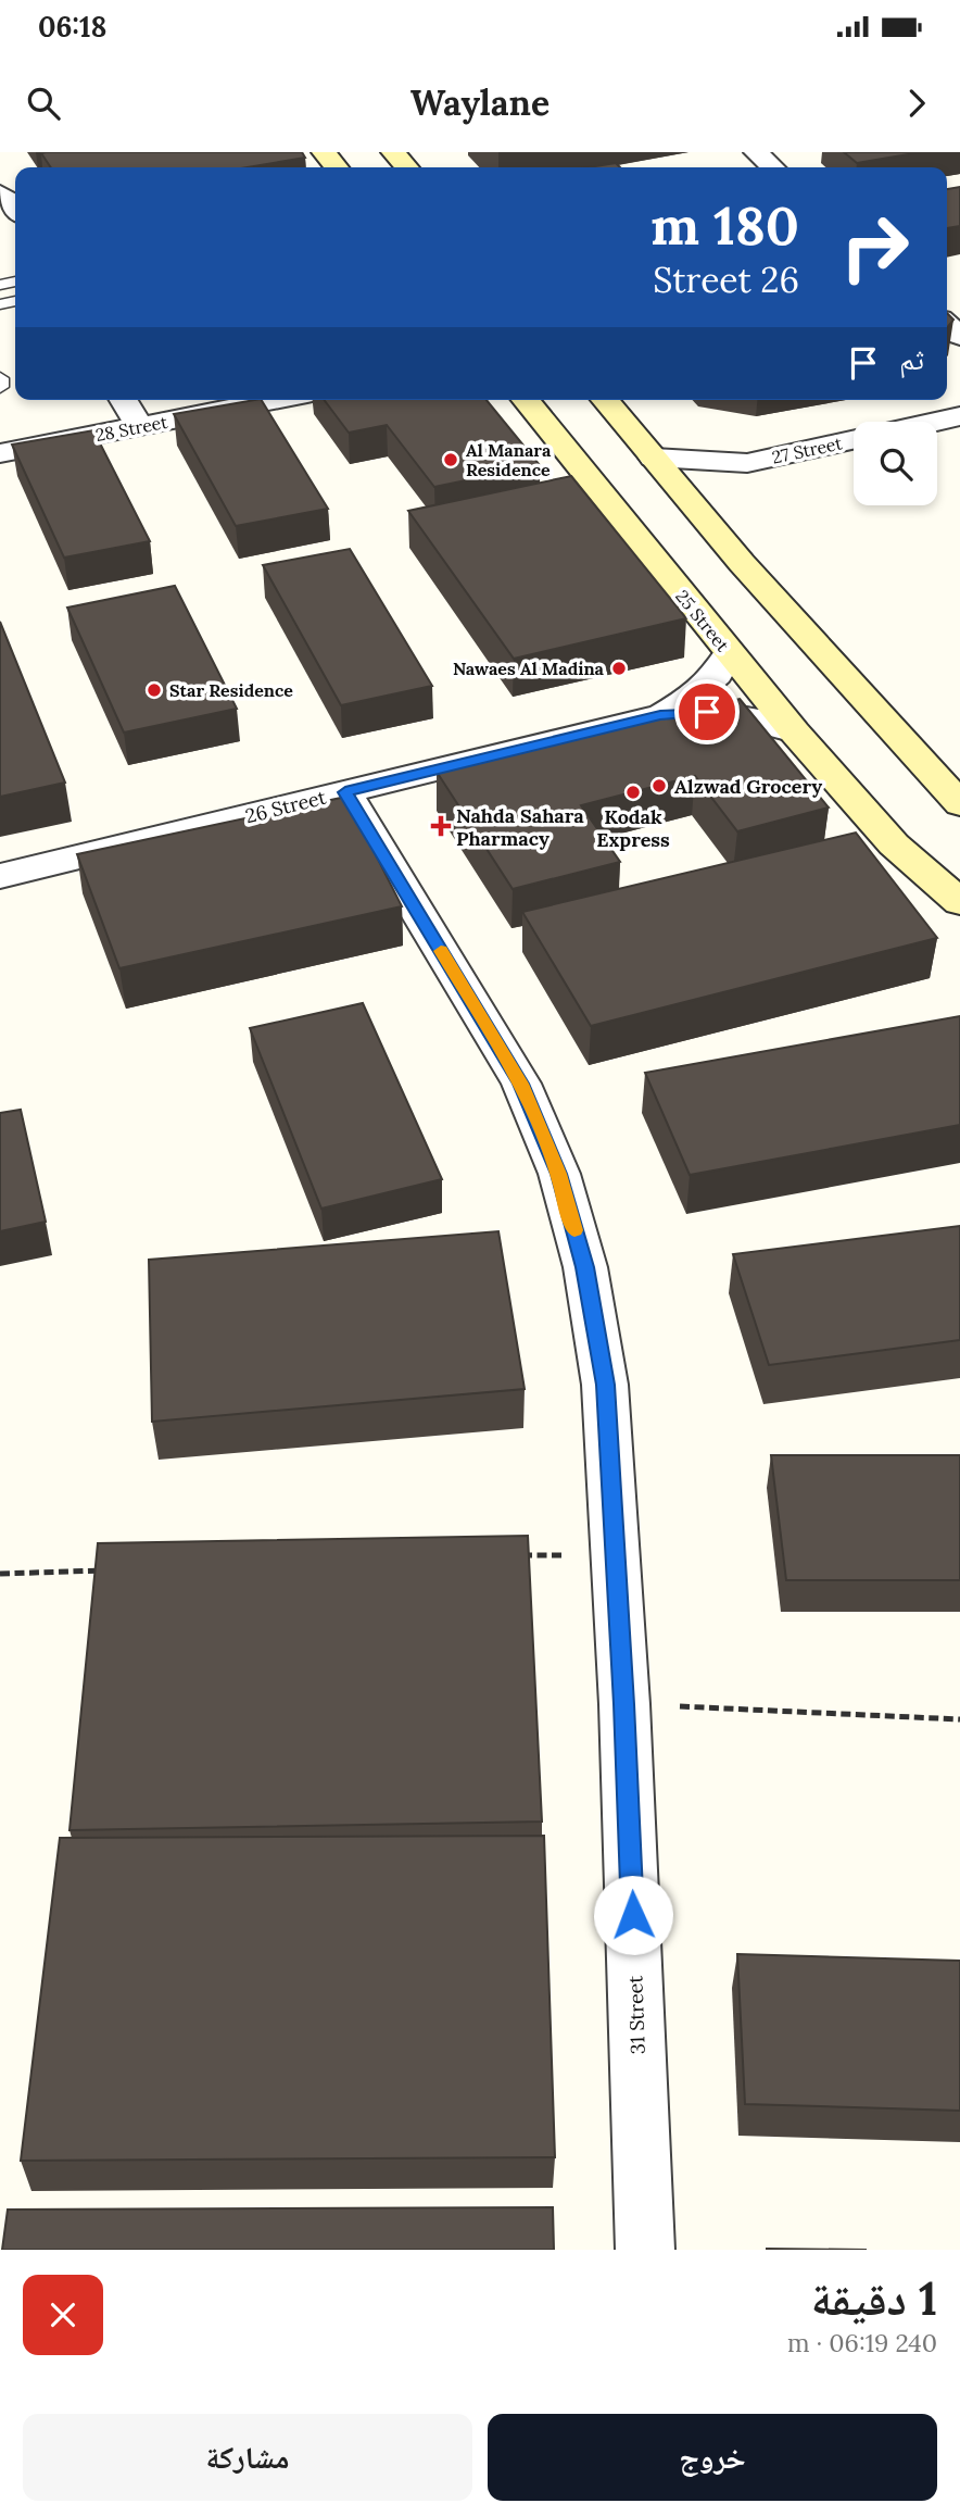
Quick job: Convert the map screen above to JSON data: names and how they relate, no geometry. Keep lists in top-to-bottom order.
{
  "streets": {
    "street": [
      "28 Street",
      "27 Street",
      "25 Street",
      "26 Street",
      "31 Street"
    ]
  },
  "crossings": [
    ["25 Street", "26 Street"],
    ["26 Street", "31 Street"]
  ],
  "places": {
    "other": [
      "Al Manara Residence",
      "Nawaes Al Madina",
      "Star Residence",
      "Alzwad Grocery",
      "Kodak Express"
    ],
    "health": ["Nahda Sahara Pharmacy"]
  },
  "page": {
    "status": "06:18",
    "header": "Waylane",
    "turn": ["180 m", "26 Street"],
    "then": "ثم",
    "heading": ["1 دقيقة", "240 m · 06:19"],
    "buttons": ["خروج", "مشاركة"]
  }
}
